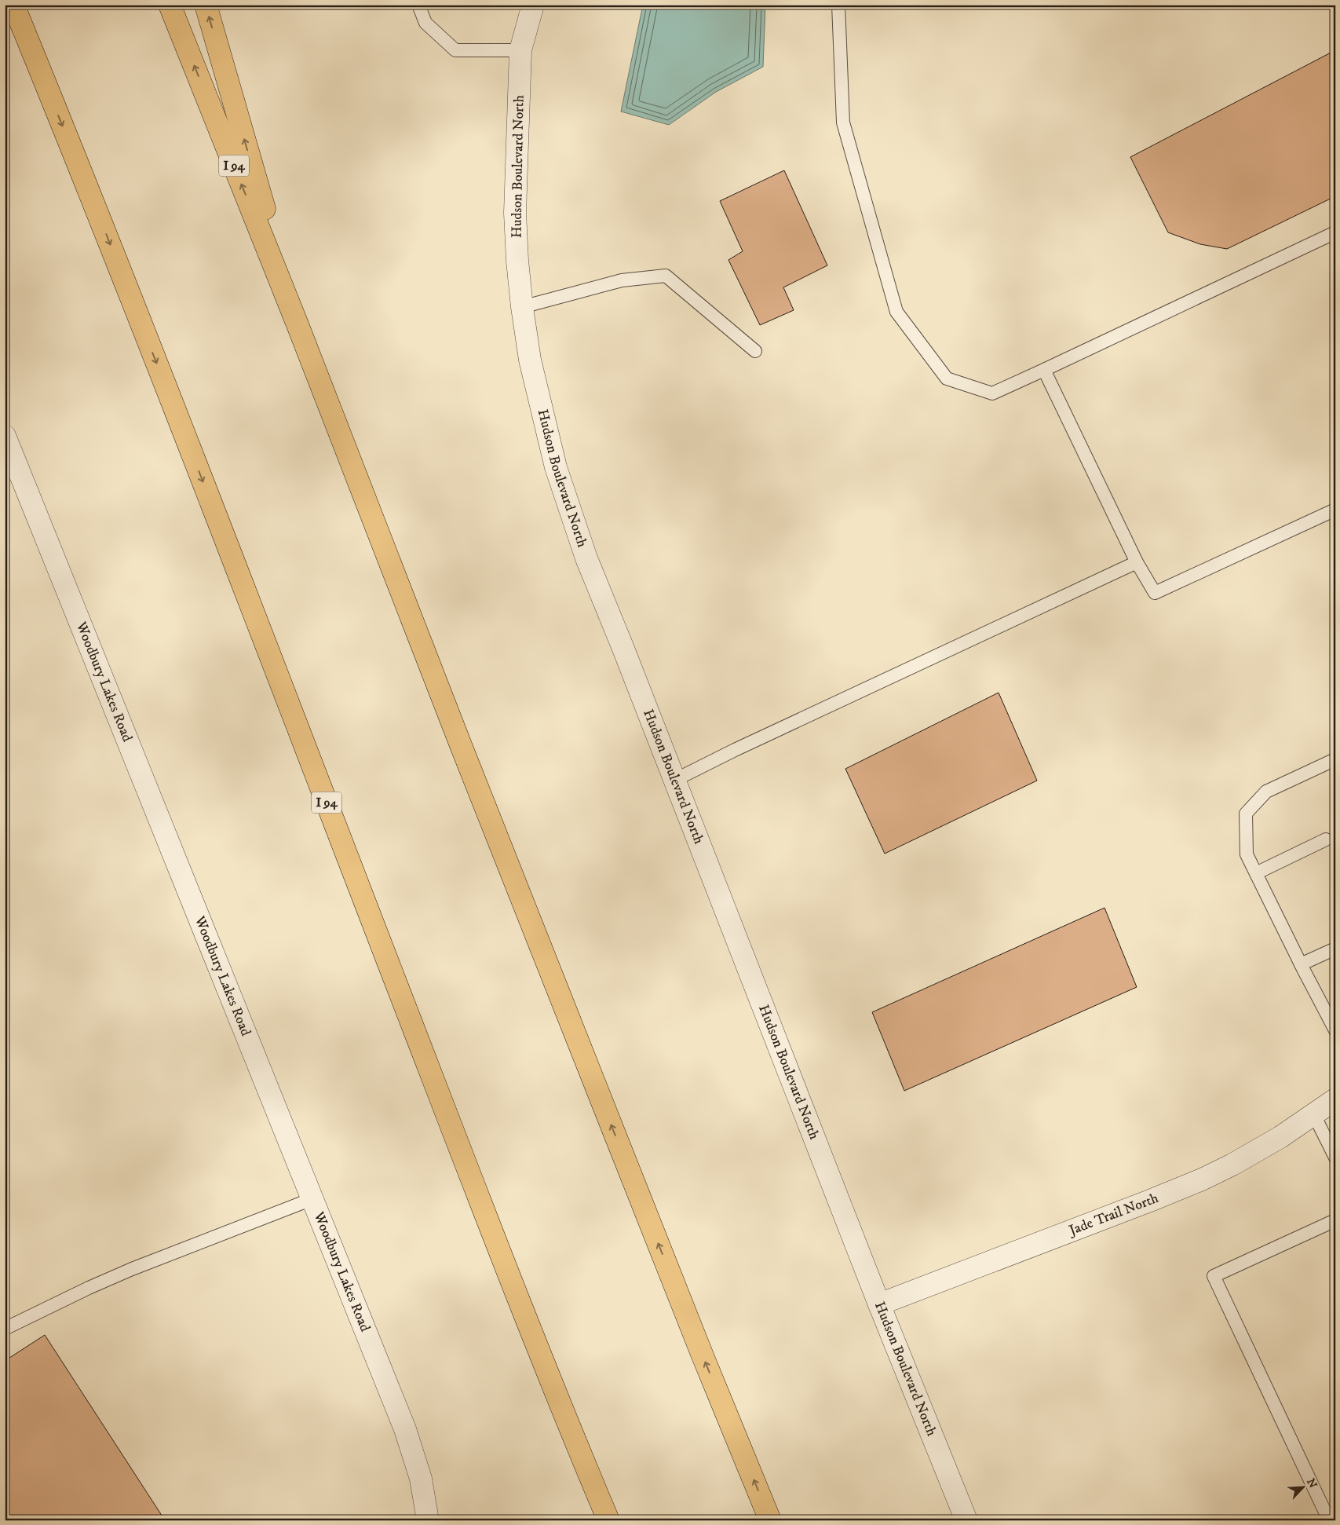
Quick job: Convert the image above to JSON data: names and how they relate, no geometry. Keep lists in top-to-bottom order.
{
  "streets": {
    "highway": ["I 94"],
    "street": ["Hudson Boulevard North", "Woodbury Lakes Road", "Jade Trail North"]
  },
  "crossings": [
    ["Hudson Boulevard North", "Jade Trail North"]
  ],
  "north": "top right"
}
